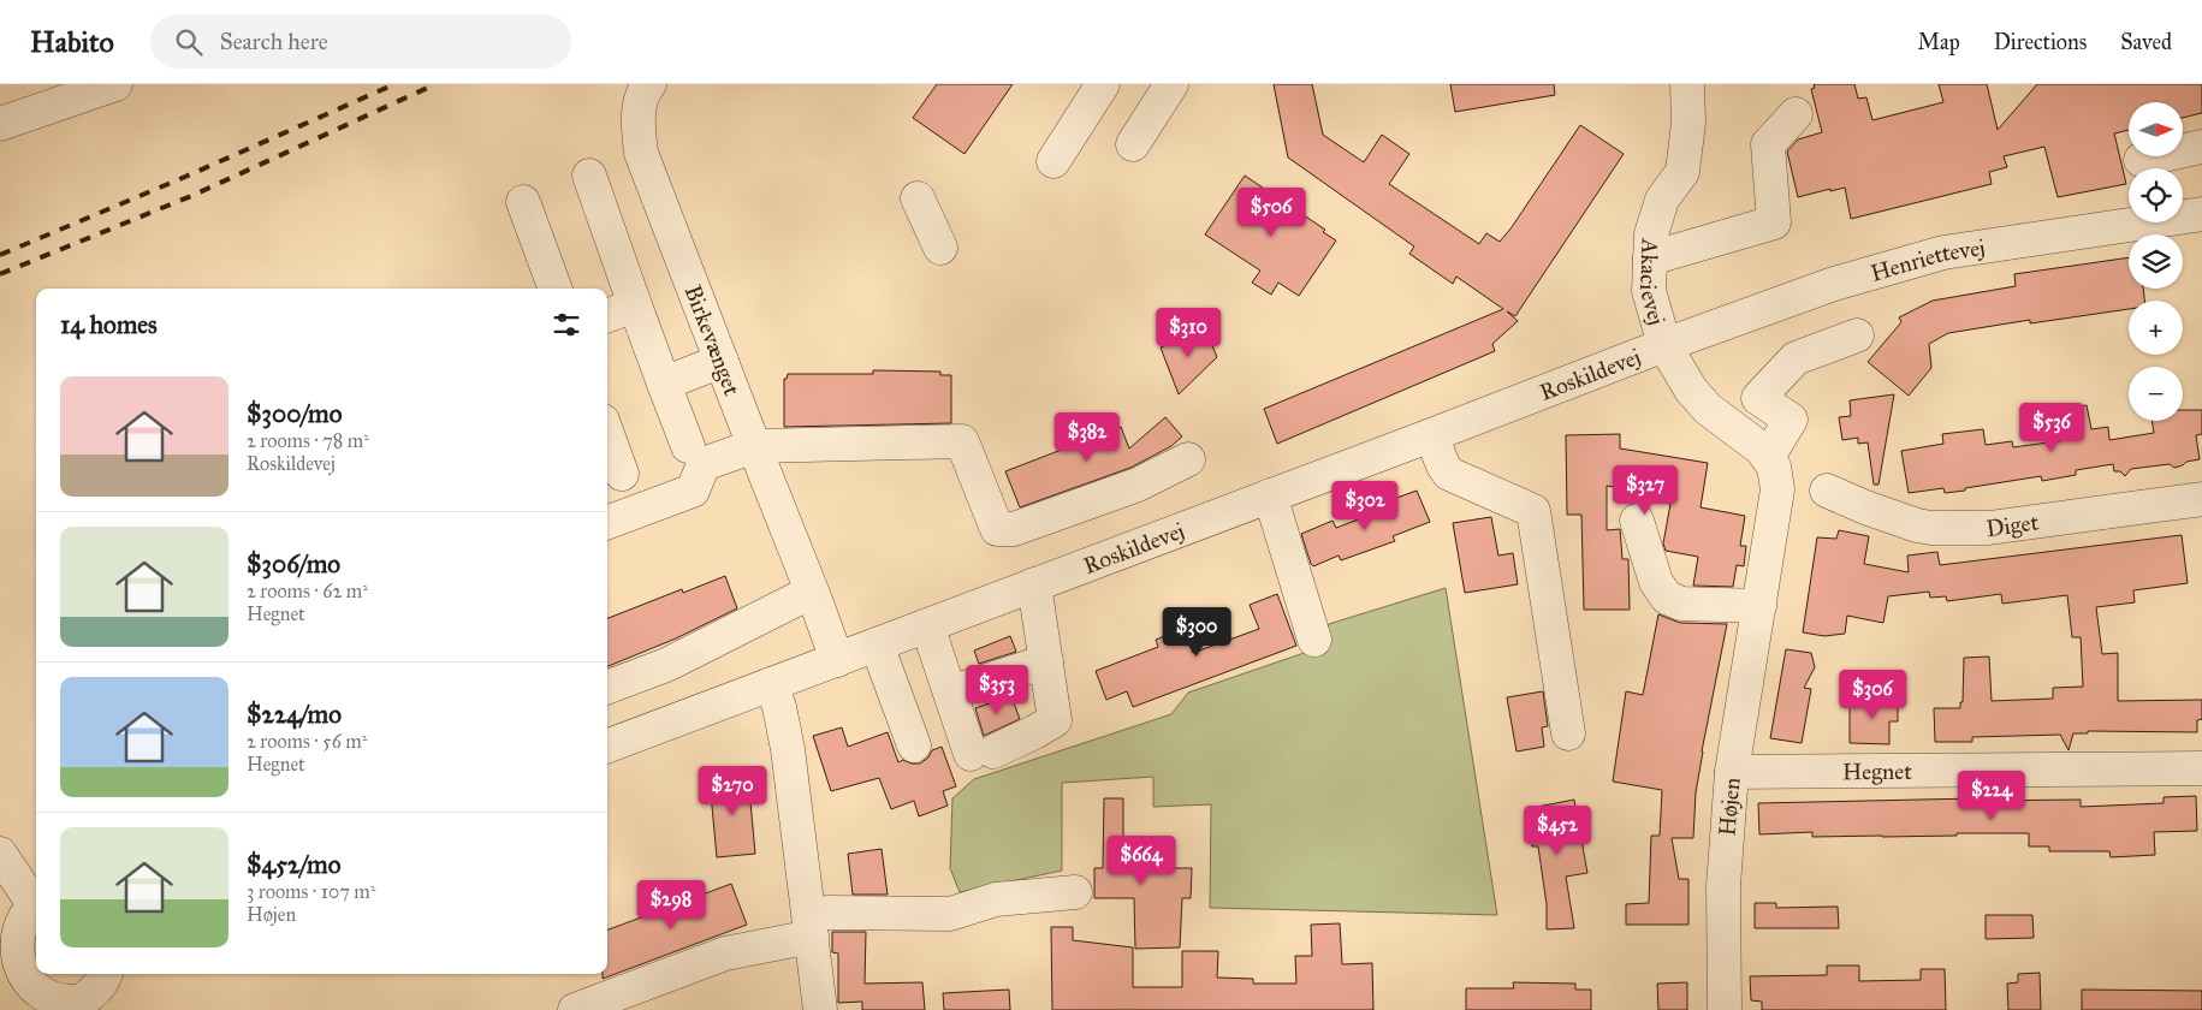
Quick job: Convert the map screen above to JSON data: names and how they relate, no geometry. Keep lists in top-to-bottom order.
{
  "streets": {
    "street": [
      "Henriettevej",
      "Akacievej",
      "Birkevænget",
      "Roskildevej",
      "Diget",
      "Hegnet",
      "Højen"
    ]
  },
  "crossings": [
    ["Henriettevej", "Akacievej"],
    ["Henriettevej", "Roskildevej"],
    ["Akacievej", "Roskildevej"],
    ["Birkevænget", "Roskildevej"],
    ["Hegnet", "Højen"]
  ],
  "north": "right",
  "page": {
    "header": "Habito",
    "search": "Search here",
    "nav": ["Map", "Directions", "Saved"],
    "map_buttons": ["+", "−"],
    "price": [
      "$506",
      "$310",
      "$536",
      "$382",
      "$327",
      "$302",
      "$300",
      "$353",
      "$306",
      "$270",
      "$224",
      "$452",
      "$664",
      "$298"
    ],
    "heading": "14 homes",
    "list": [
      {
        "name": "$300/mo",
        "note": "2 rooms · 78 m² · Roskildevej"
      },
      {
        "name": "$306/mo",
        "note": "2 rooms · 62 m² · Hegnet"
      },
      {
        "name": "$224/mo",
        "note": "2 rooms · 56 m² · Hegnet"
      },
      {
        "name": "$452/mo",
        "note": "3 rooms · 107 m² · Højen"
      }
    ]
  }
}
